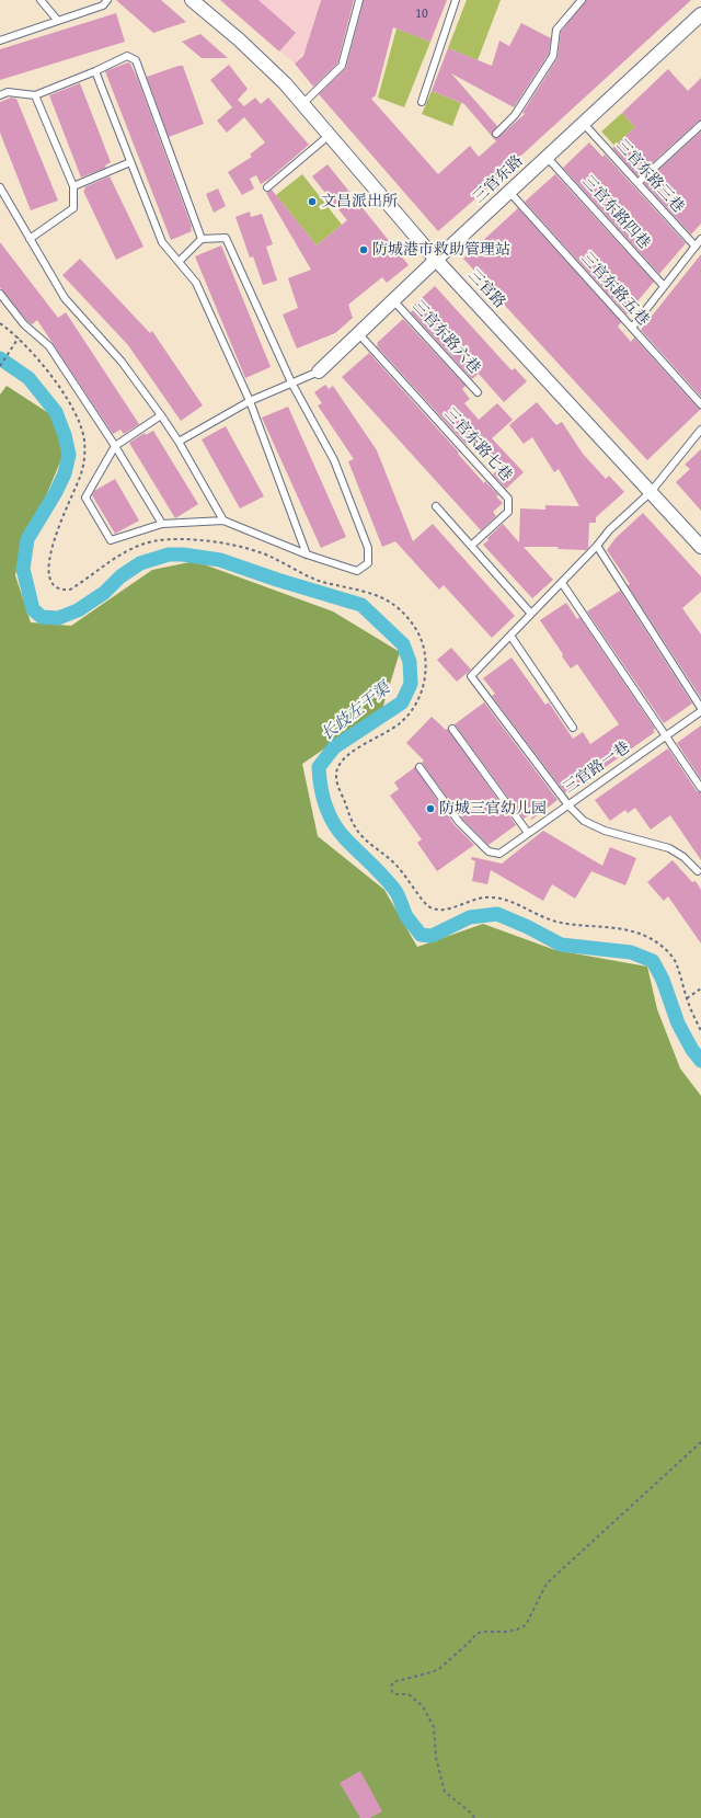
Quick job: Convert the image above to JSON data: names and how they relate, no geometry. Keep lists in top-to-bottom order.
{
  "streets": {
    "street": ["三官东路", "三官路"],
    "lane": [
      "三官东路三巷",
      "三官东路四巷",
      "三官东路五巷",
      "三官东路六巷",
      "三官东路七巷",
      "三官路一巷"
    ]
  },
  "crossings": [
    ["三官东路三巷", "三官东路"],
    ["三官东路", "三官东路四巷"],
    ["三官东路", "三官路"],
    ["三官东路", "三官东路五巷"],
    ["三官东路", "三官东路六巷"],
    ["三官东路", "三官东路七巷"]
  ],
  "water": ["长歧左干渠"],
  "places": ["文昌派出所", "防城港市救助管理站", "防城三官幼儿园"],
  "house_numbers": ["10"]
}
